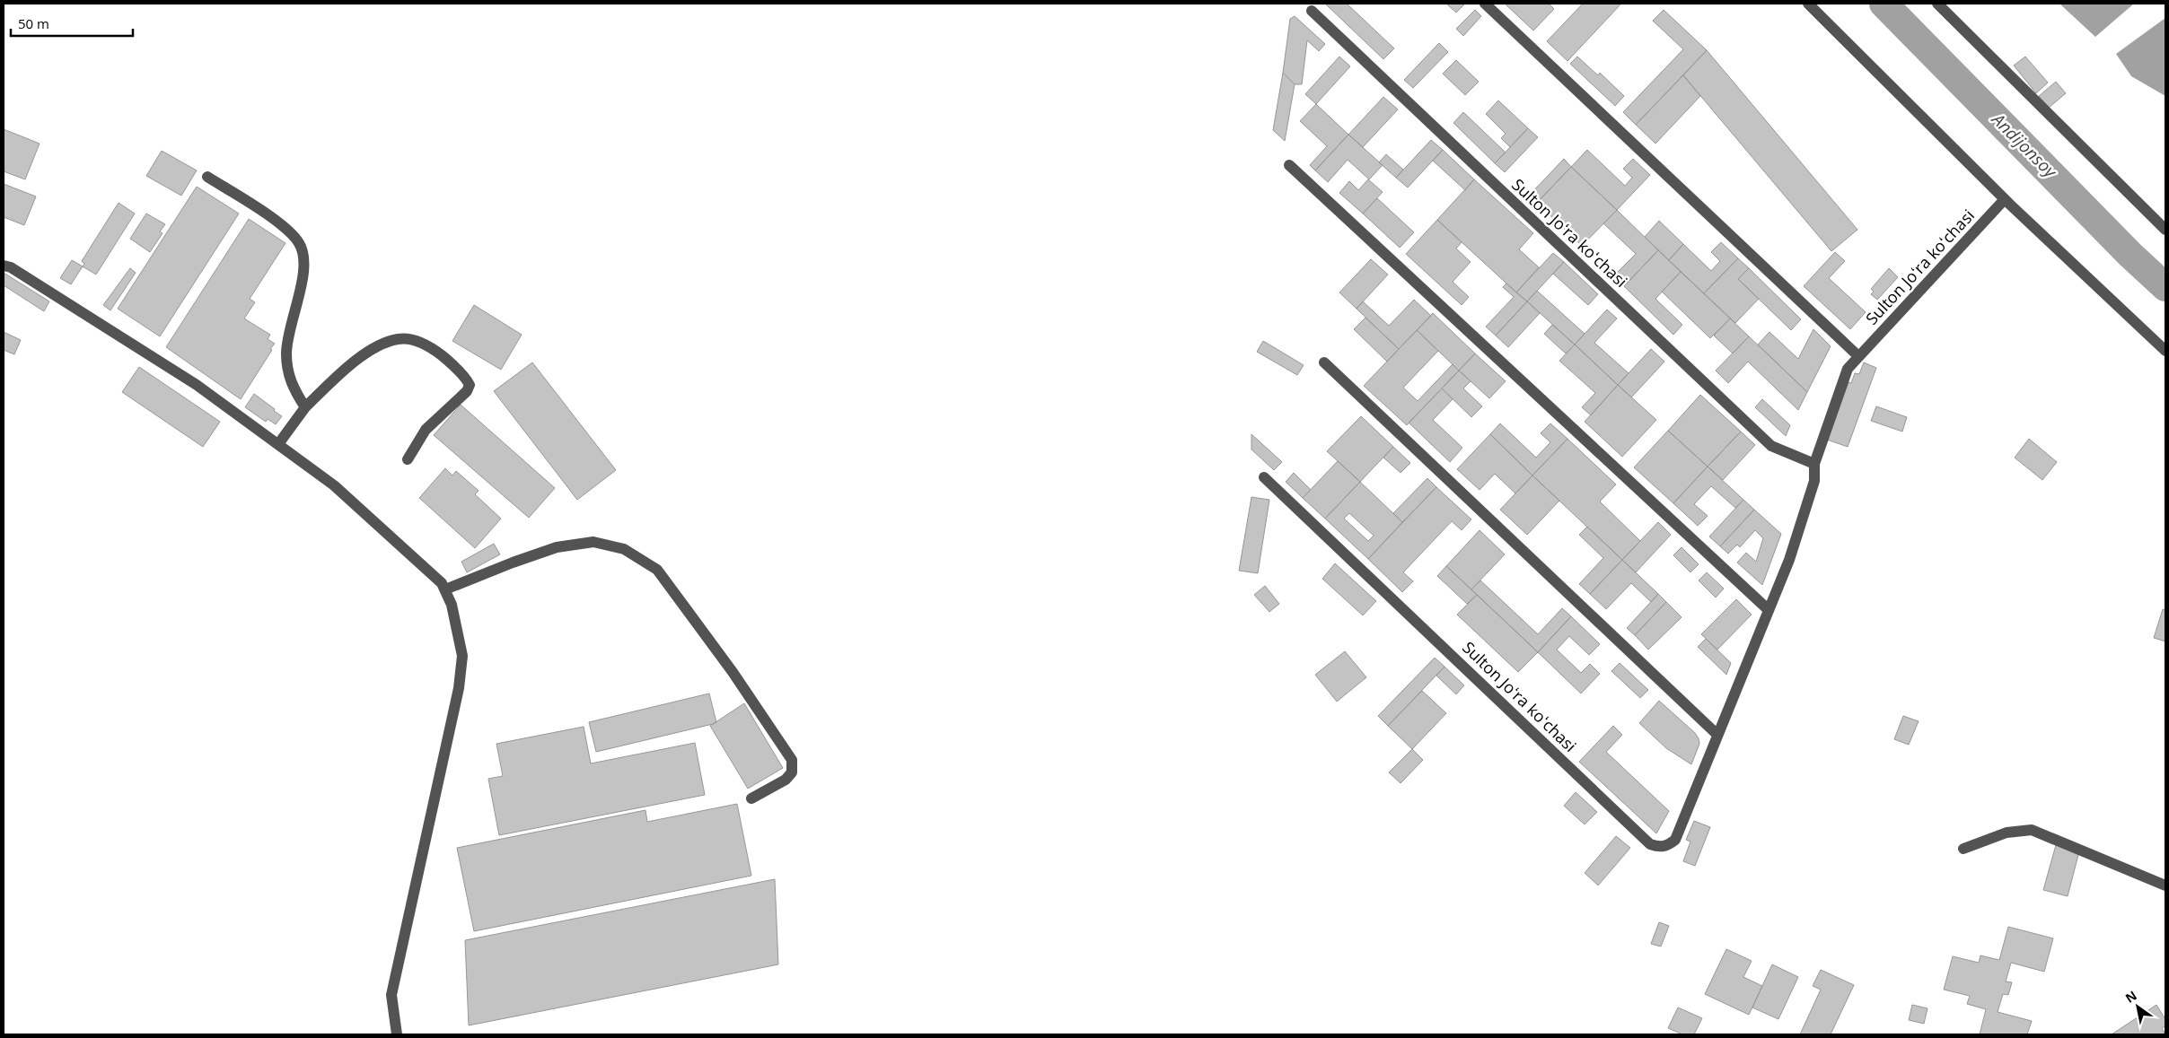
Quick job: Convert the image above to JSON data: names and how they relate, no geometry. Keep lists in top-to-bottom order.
{
  "streets": {
    "street": ["Sulton Joʻra koʻchasi"]
  },
  "water": ["Andijonsoy"],
  "scale_bar": "50 m",
  "north": "top left"
}
